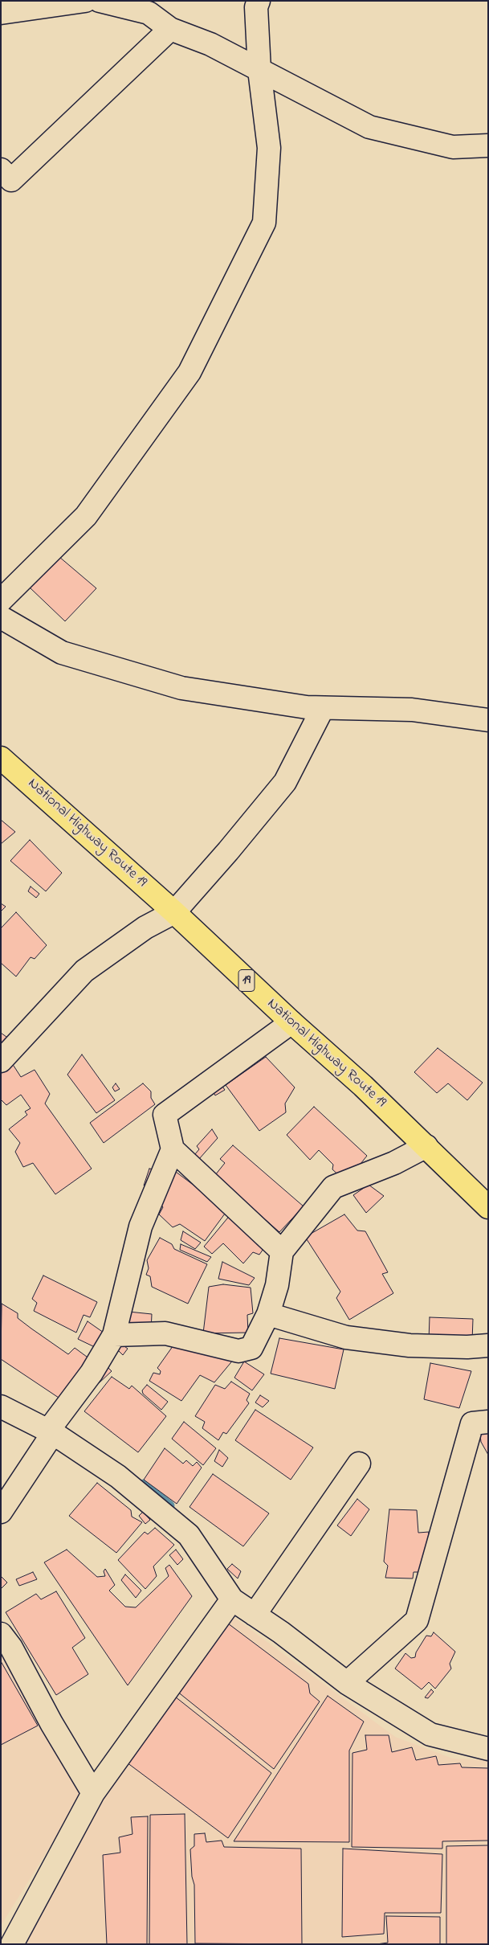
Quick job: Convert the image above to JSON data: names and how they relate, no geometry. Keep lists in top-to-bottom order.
{
  "streets": {
    "highway": ["National Highway Route 19", "19"]
  }
}
